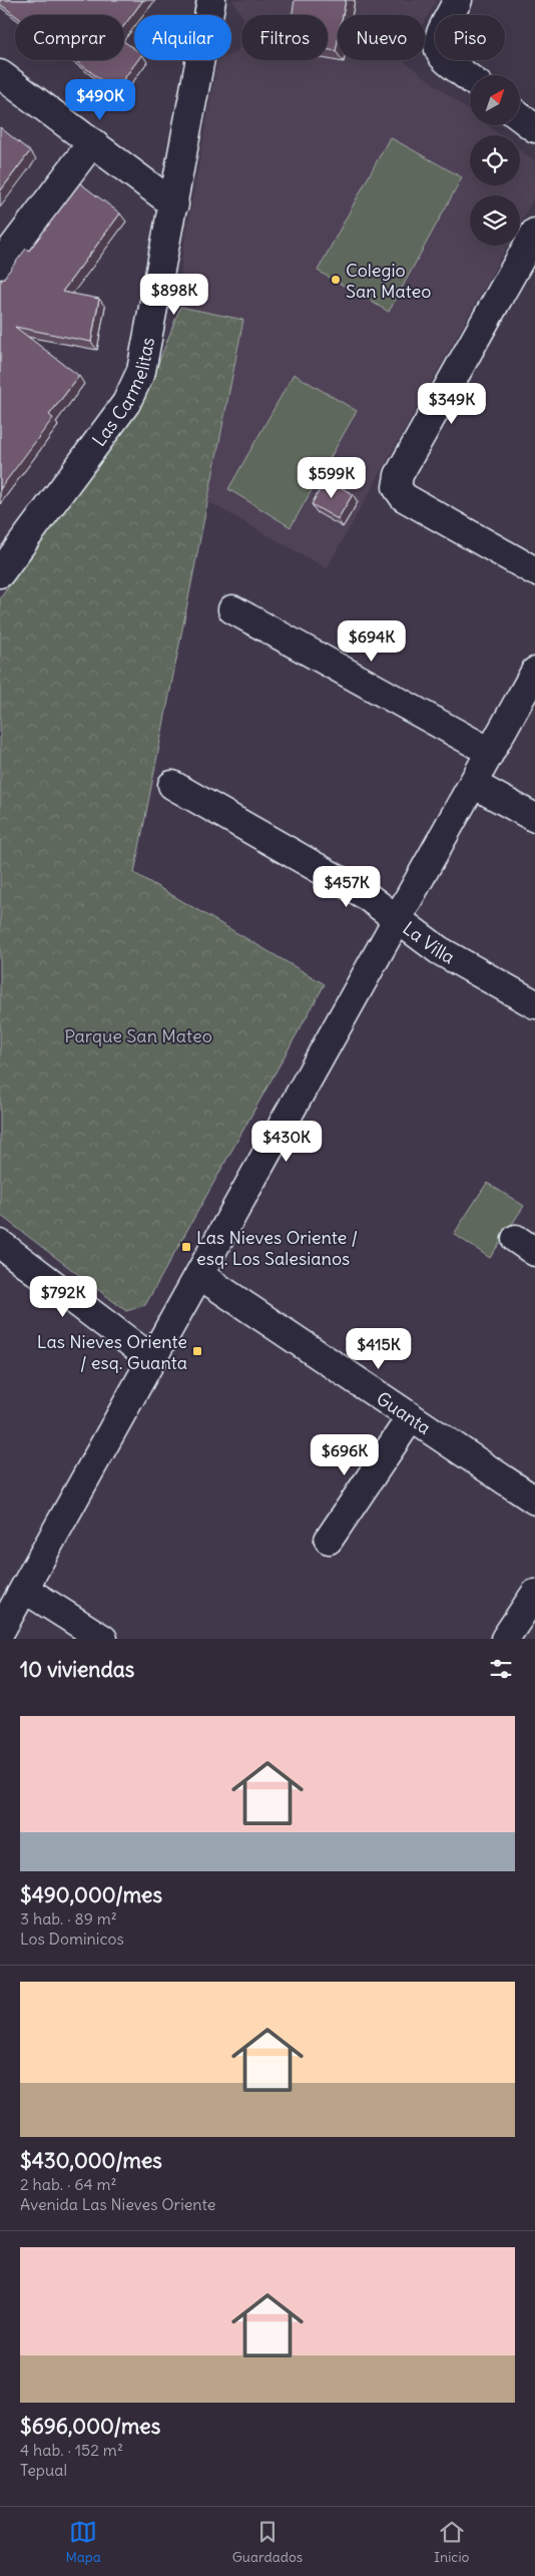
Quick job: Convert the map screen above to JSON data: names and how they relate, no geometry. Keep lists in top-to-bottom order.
{
  "streets": {
    "street": ["Las Carmelitas", "La Villa", "Guanta"]
  },
  "parks": ["Parque San Mateo"],
  "places": {
    "other": ["Colegio San Mateo"],
    "transit": ["Las Nieves Oriente / esq. Los Salesianos", "Las Nieves Oriente / esq. Guanta"]
  },
  "north": "top right",
  "page": {
    "chip": [
      "Comprar",
      "Alquilar",
      "Filtros",
      "Nuevo",
      "Piso"
    ],
    "price": [
      "$490K",
      "$898K",
      "$349K",
      "$599K",
      "$694K",
      "$457K",
      "$430K",
      "$792K",
      "$415K",
      "$696K"
    ],
    "heading": "10 viviendas",
    "list": [
      {
        "name": "$490,000/mes",
        "note": "3 hab. · 89 m² · Los Dominicos"
      },
      {
        "name": "$430,000/mes",
        "note": "2 hab. · 64 m² · Avenida Las Nieves Oriente"
      },
      {
        "name": "$696,000/mes",
        "note": "4 hab. · 152 m² · Tepual"
      }
    ],
    "tabs": ["Mapa", "Guardados", "Inicio"]
  }
}
